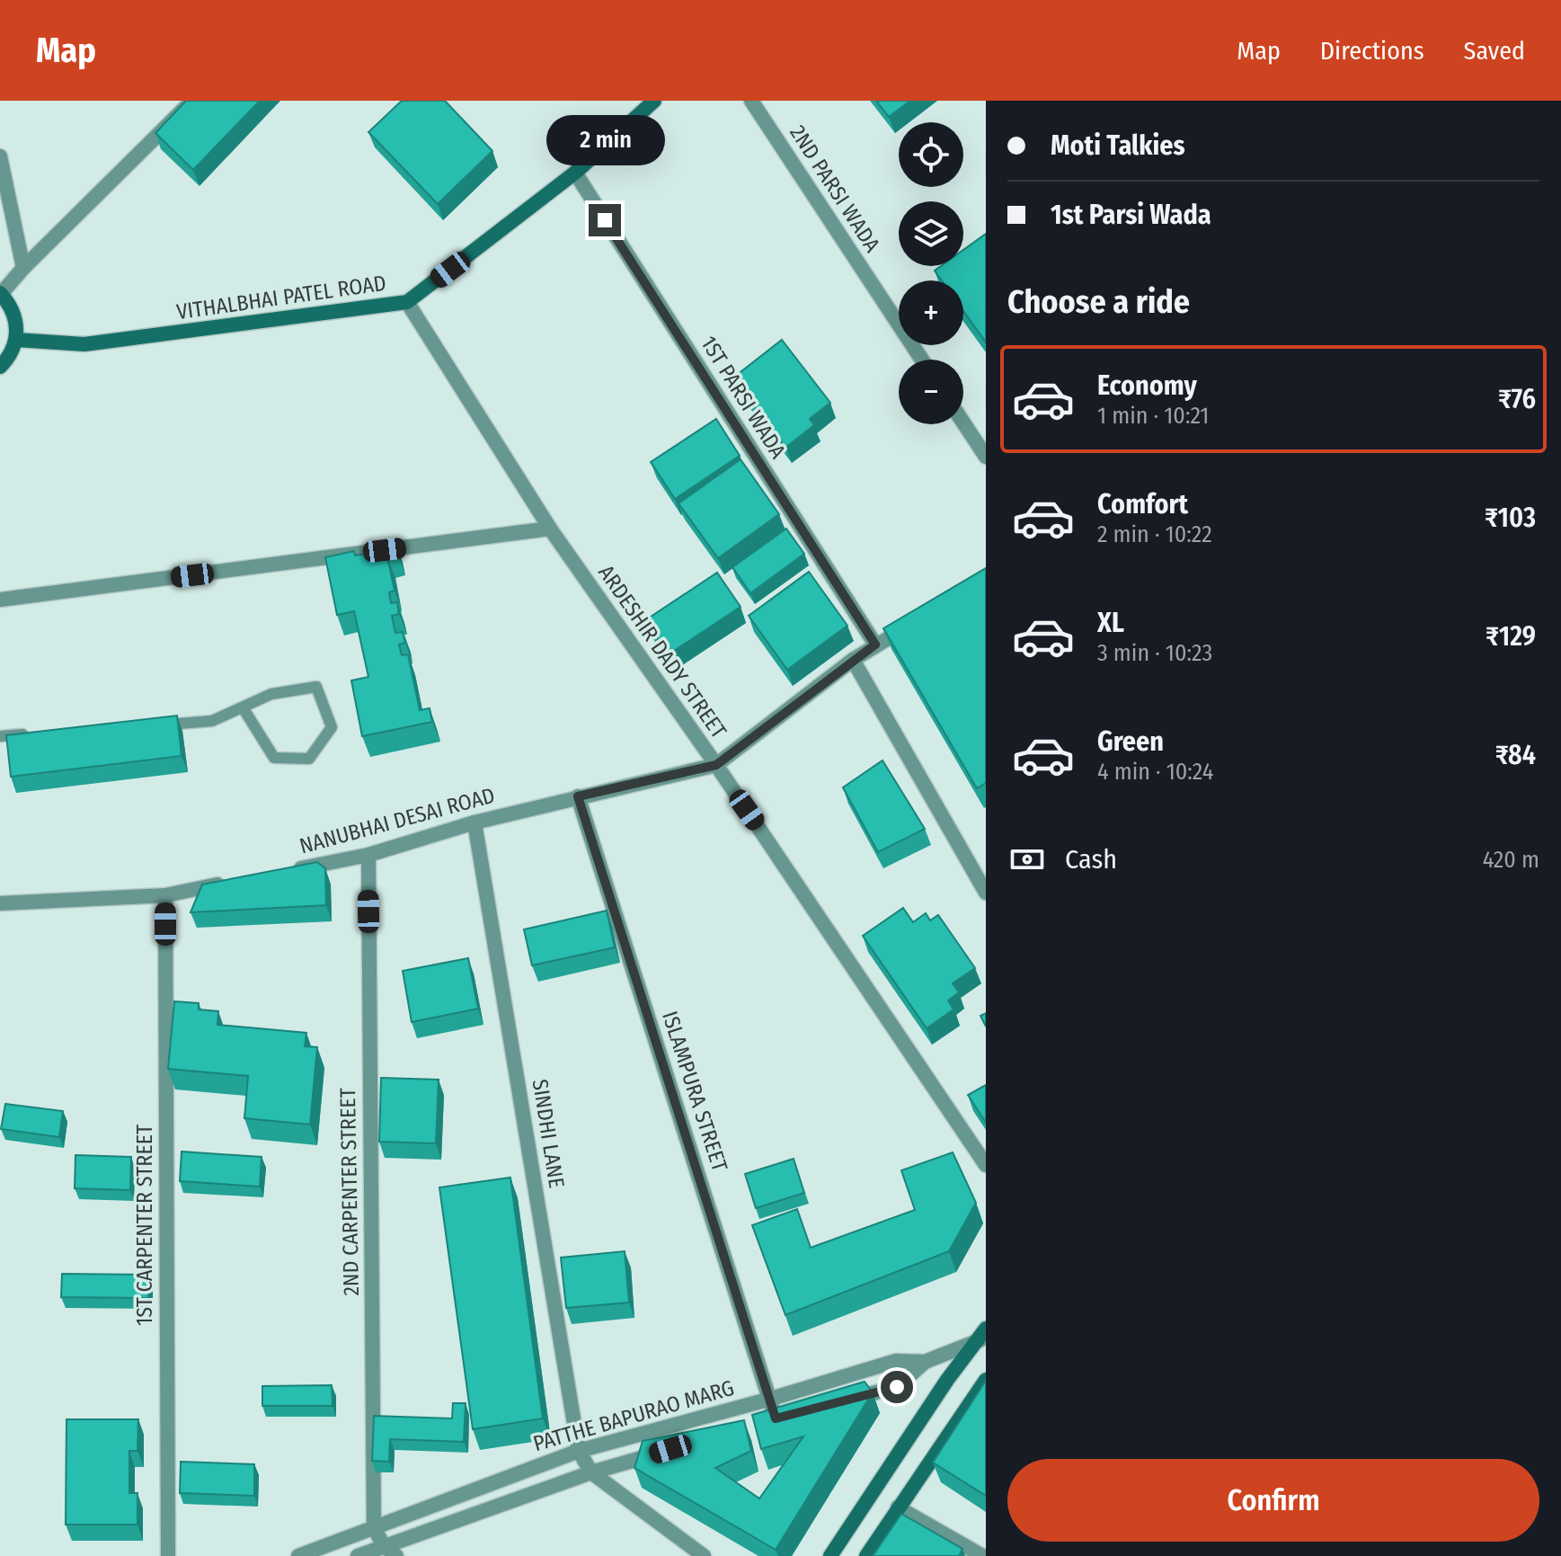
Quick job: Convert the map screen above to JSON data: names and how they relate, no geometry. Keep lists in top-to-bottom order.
{
  "streets": {
    "main road": ["VITHALBHAI PATEL ROAD"],
    "street": [
      "2ND PARSI WADA",
      "1ST PARSI WADA",
      "ARDESHIR DADY STREET",
      "NANUBHAI DESAI ROAD",
      "ISLAMPURA STREET",
      "SINDHI LANE",
      "2ND CARPENTER STREET",
      "1ST CARPENTER STREET",
      "PATTHE BAPURAO MARG"
    ]
  },
  "crossings": [
    ["VITHALBHAI PATEL ROAD", "1ST PARSI WADA"],
    ["VITHALBHAI PATEL ROAD", "ARDESHIR DADY STREET"],
    ["ARDESHIR DADY STREET", "NANUBHAI DESAI ROAD"],
    ["NANUBHAI DESAI ROAD", "ISLAMPURA STREET"],
    ["NANUBHAI DESAI ROAD", "SINDHI LANE"],
    ["NANUBHAI DESAI ROAD", "2ND CARPENTER STREET"],
    ["ISLAMPURA STREET", "PATTHE BAPURAO MARG"],
    ["SINDHI LANE", "PATTHE BAPURAO MARG"],
    ["2ND CARPENTER STREET", "PATTHE BAPURAO MARG"]
  ],
  "page": {
    "header": "Map",
    "nav": ["Map", "Directions", "Saved"],
    "banner": ["Moti Talkies", "1st Parsi Wada"],
    "bubble": "2 min",
    "map_buttons": ["+", "−"],
    "heading": "Choose a ride",
    "list": [
      {
        "name": "Economy",
        "note": "1 min · 10:21",
        "value": "₹76"
      },
      {
        "name": "Comfort",
        "note": "2 min · 10:22",
        "value": "₹103"
      },
      {
        "name": "XL",
        "note": "3 min · 10:23",
        "value": "₹129"
      },
      {
        "name": "Green",
        "note": "4 min · 10:24",
        "value": "₹84"
      }
    ],
    "pay": ["Cash", "420 m"],
    "buttons": "Confirm"
  }
}
